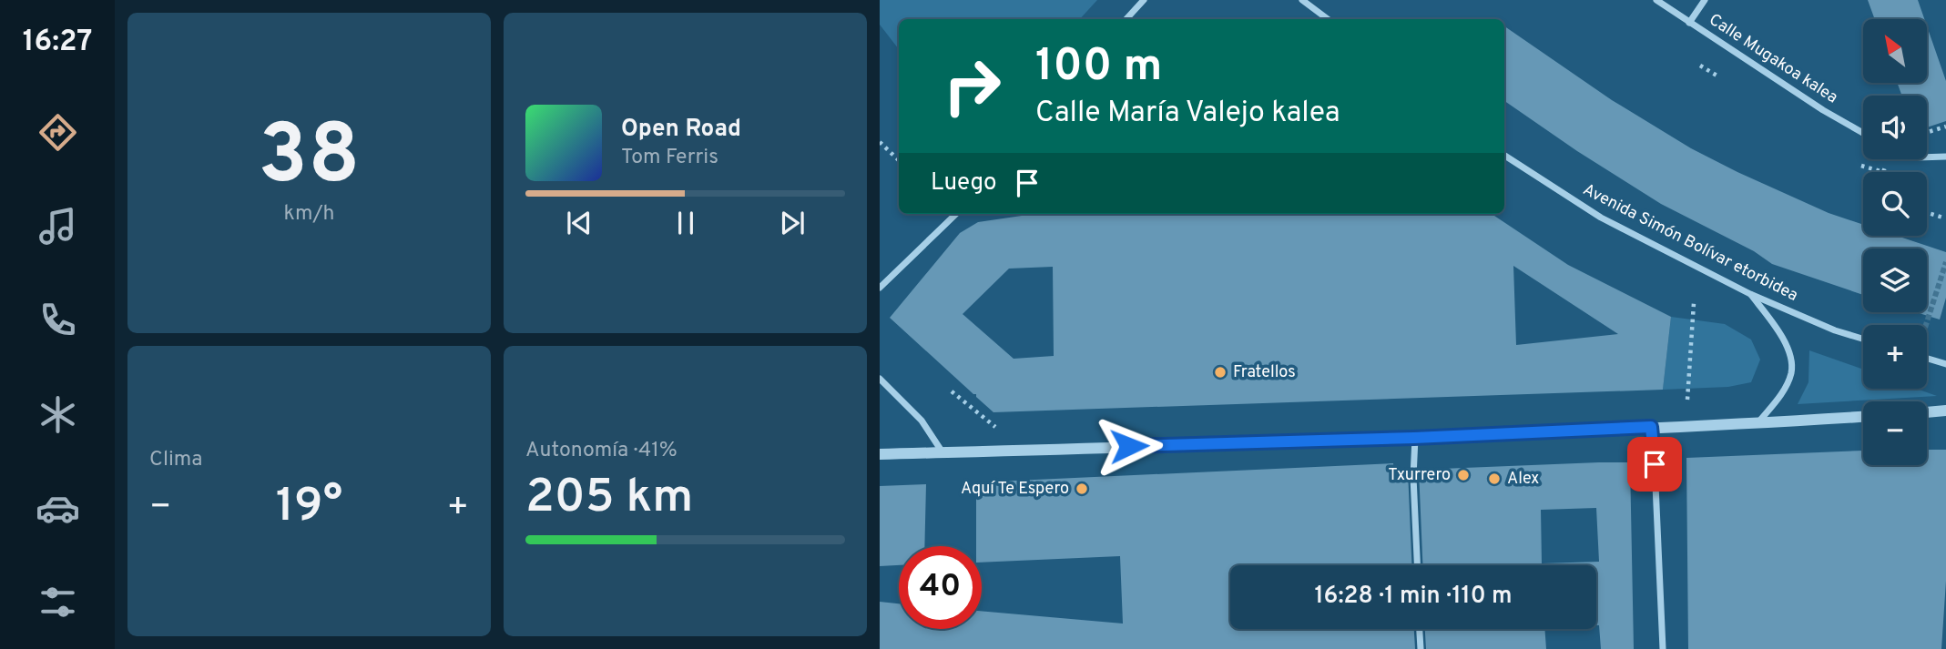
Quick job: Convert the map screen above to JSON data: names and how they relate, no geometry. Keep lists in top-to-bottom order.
{
  "streets": {
    "street": ["Calle Mugakoa kalea", "Avenida Simón Bolívar etorbidea"]
  },
  "places": [
    "Fratellos",
    "Txurrero",
    "Alex",
    "Aquí Te Espero"
  ],
  "north": "top left",
  "page": {
    "tabs": "16:27",
    "tile": [
      ["38", "km/h"],
      "Clima",
      ["Autonomía · 41%", "205 km"]
    ],
    "map_buttons": ["+", "−"],
    "turn": ["100 m", "Calle María Valejo kalea"],
    "song": ["Open Road", "Tom Ferris"],
    "then": "Luego",
    "heat": ["−", "19°", "+"],
    "limit": "40",
    "trip": "16:28 · 1 min · 110 m"
  }
}
